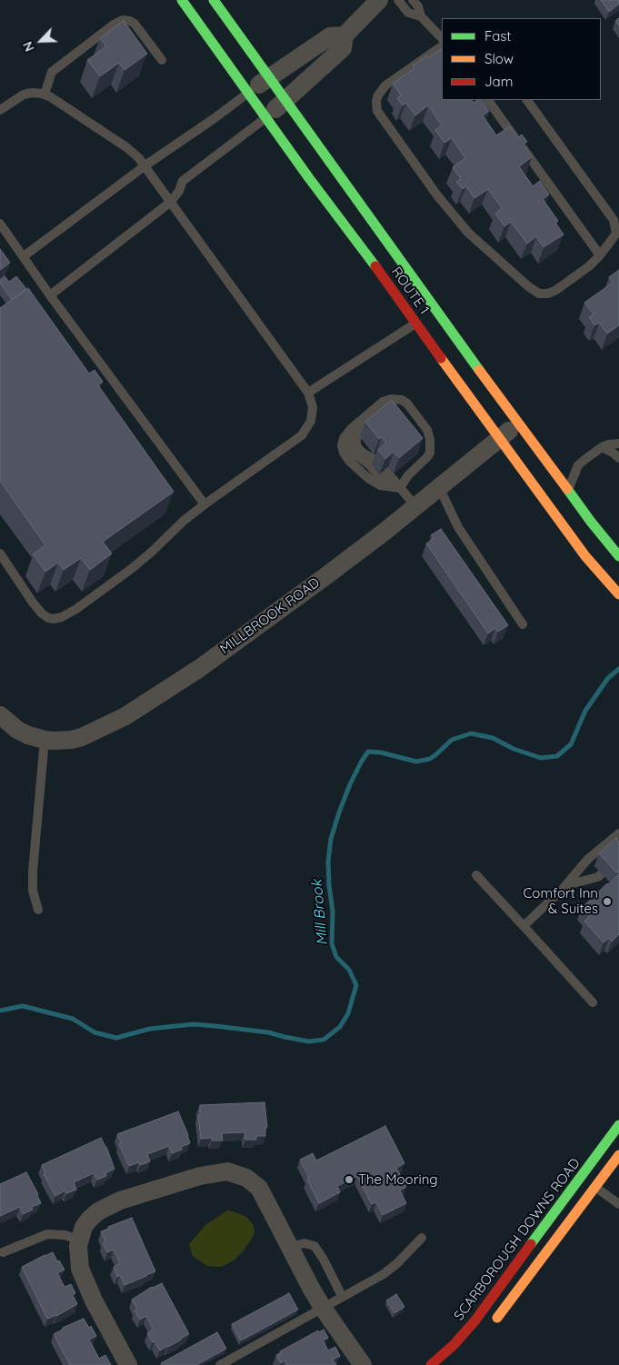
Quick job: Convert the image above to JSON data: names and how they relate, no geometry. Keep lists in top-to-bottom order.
{
  "streets": {
    "main road": ["ROUTE 1", "SCARBOROUGH DOWNS ROAD"],
    "street": ["MILLBROOK ROAD"]
  },
  "crossings": [
    ["ROUTE 1", "MILLBROOK ROAD"]
  ],
  "water": ["Mill Brook"],
  "places": ["Comfort Inn & Suites", "The Mooring"],
  "legend": ["Fast", "Slow", "Jam"],
  "north": "bottom left"
}
